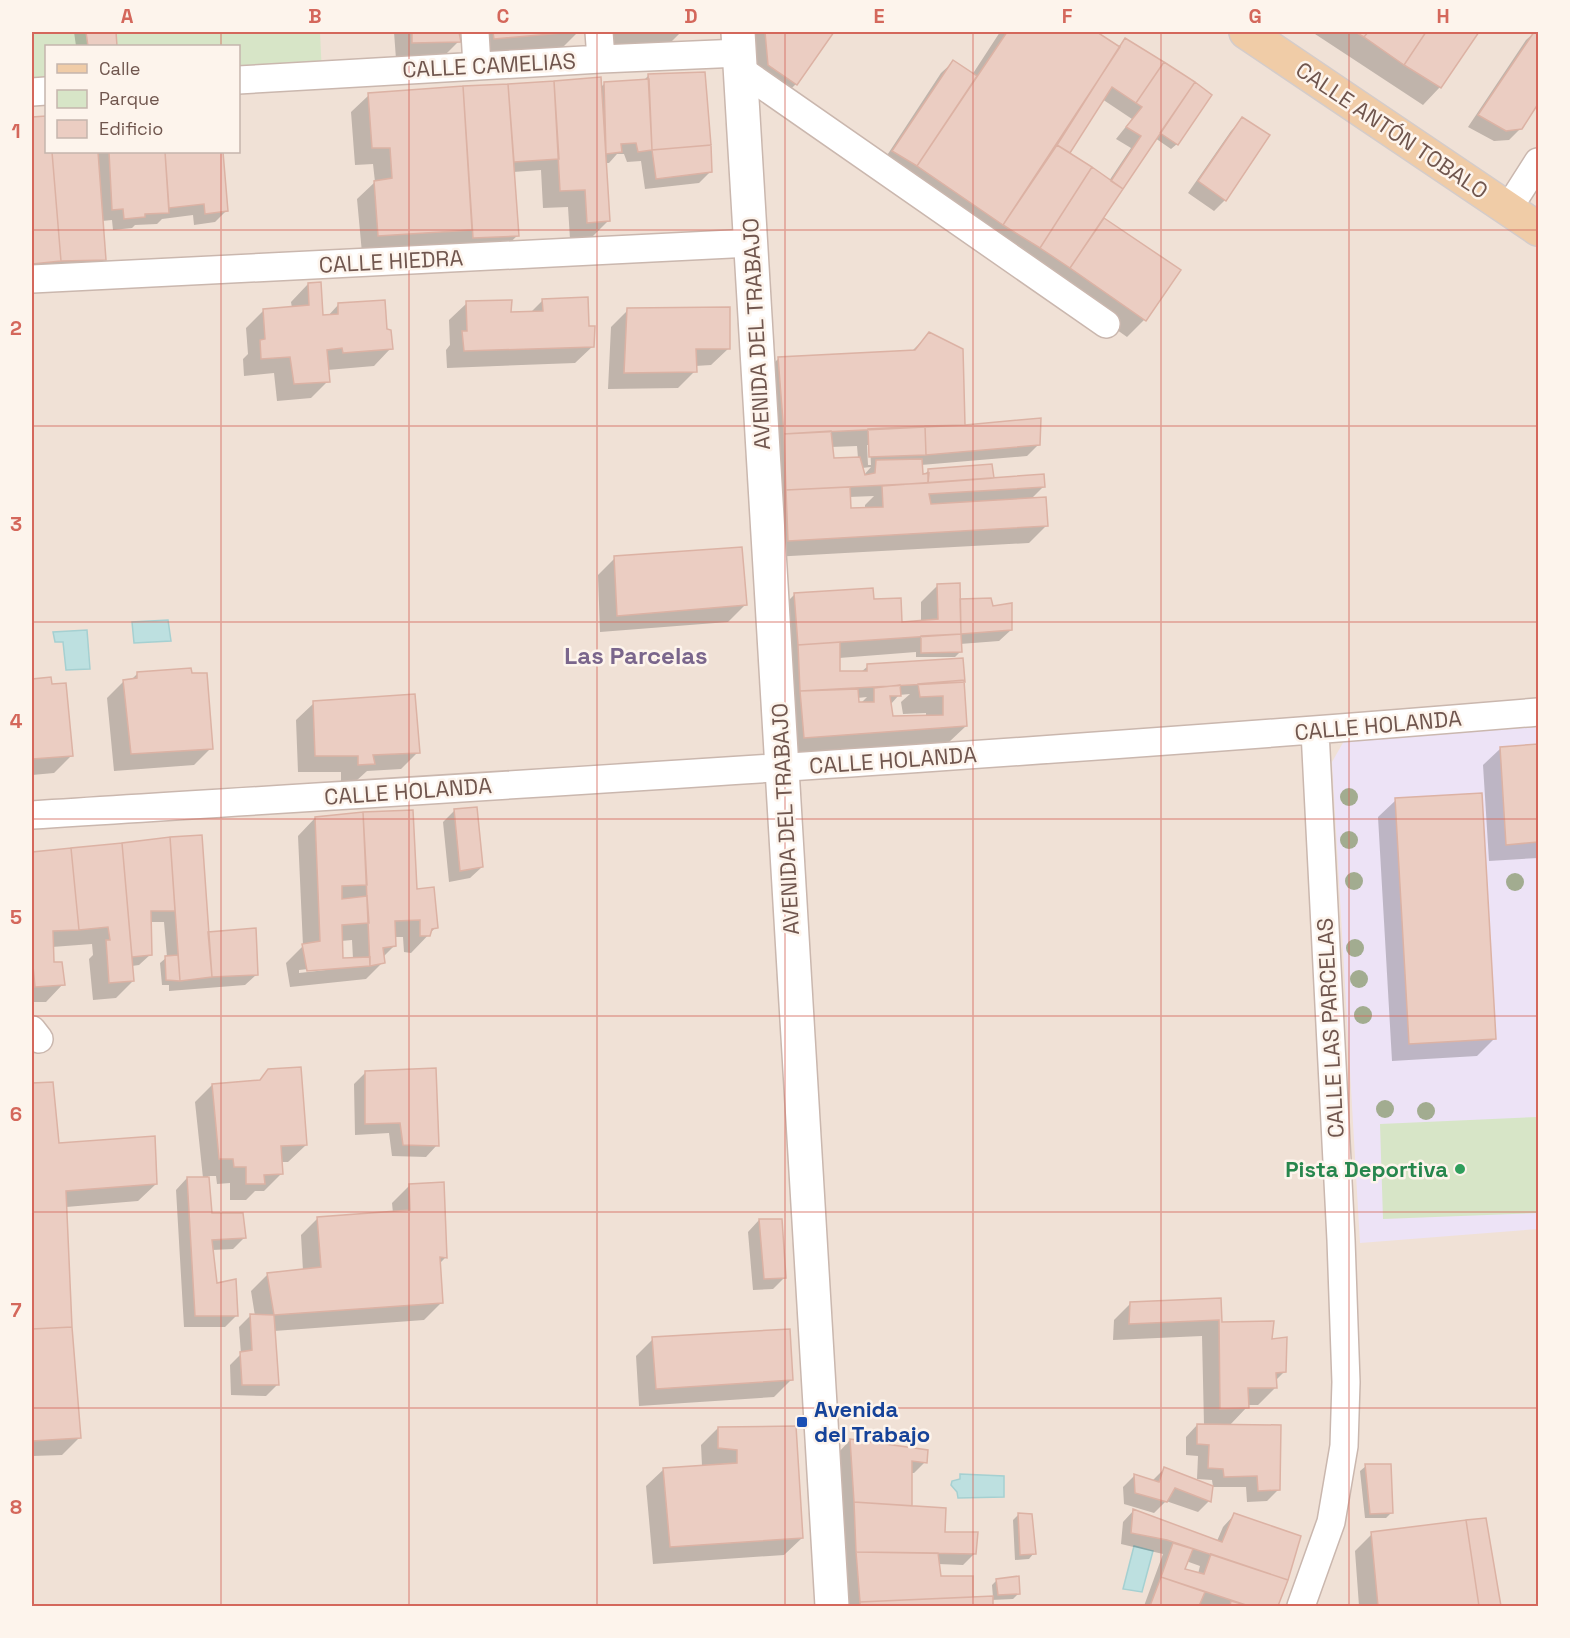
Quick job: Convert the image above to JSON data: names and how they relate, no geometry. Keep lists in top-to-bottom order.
{
  "streets": {
    "main road": ["CALLE ANTÓN TOBALO"],
    "street": [
      "CALLE CAMELIAS",
      "CALLE HIEDRA",
      "AVENIDA DEL TRABAJO",
      "CALLE HOLANDA",
      "CALLE LAS PARCELAS"
    ]
  },
  "crossings": [
    ["CALLE CAMELIAS", "AVENIDA DEL TRABAJO"],
    ["CALLE HIEDRA", "AVENIDA DEL TRABAJO"],
    ["AVENIDA DEL TRABAJO", "CALLE HOLANDA"],
    ["CALLE HOLANDA", "CALLE LAS PARCELAS"]
  ],
  "districts": ["Las Parcelas"],
  "places": {
    "other": ["Pista Deportiva"],
    "transit": ["Avenida del Trabajo"]
  },
  "legend": ["Calle", "Parque", "Edificio"],
  "grid": {
    "columns": [
      "A",
      "B",
      "C",
      "D",
      "E",
      "F",
      "G",
      "H"
    ],
    "rows": [
      "1",
      "2",
      "3",
      "4",
      "5",
      "6",
      "7",
      "8"
    ]
  }
}
